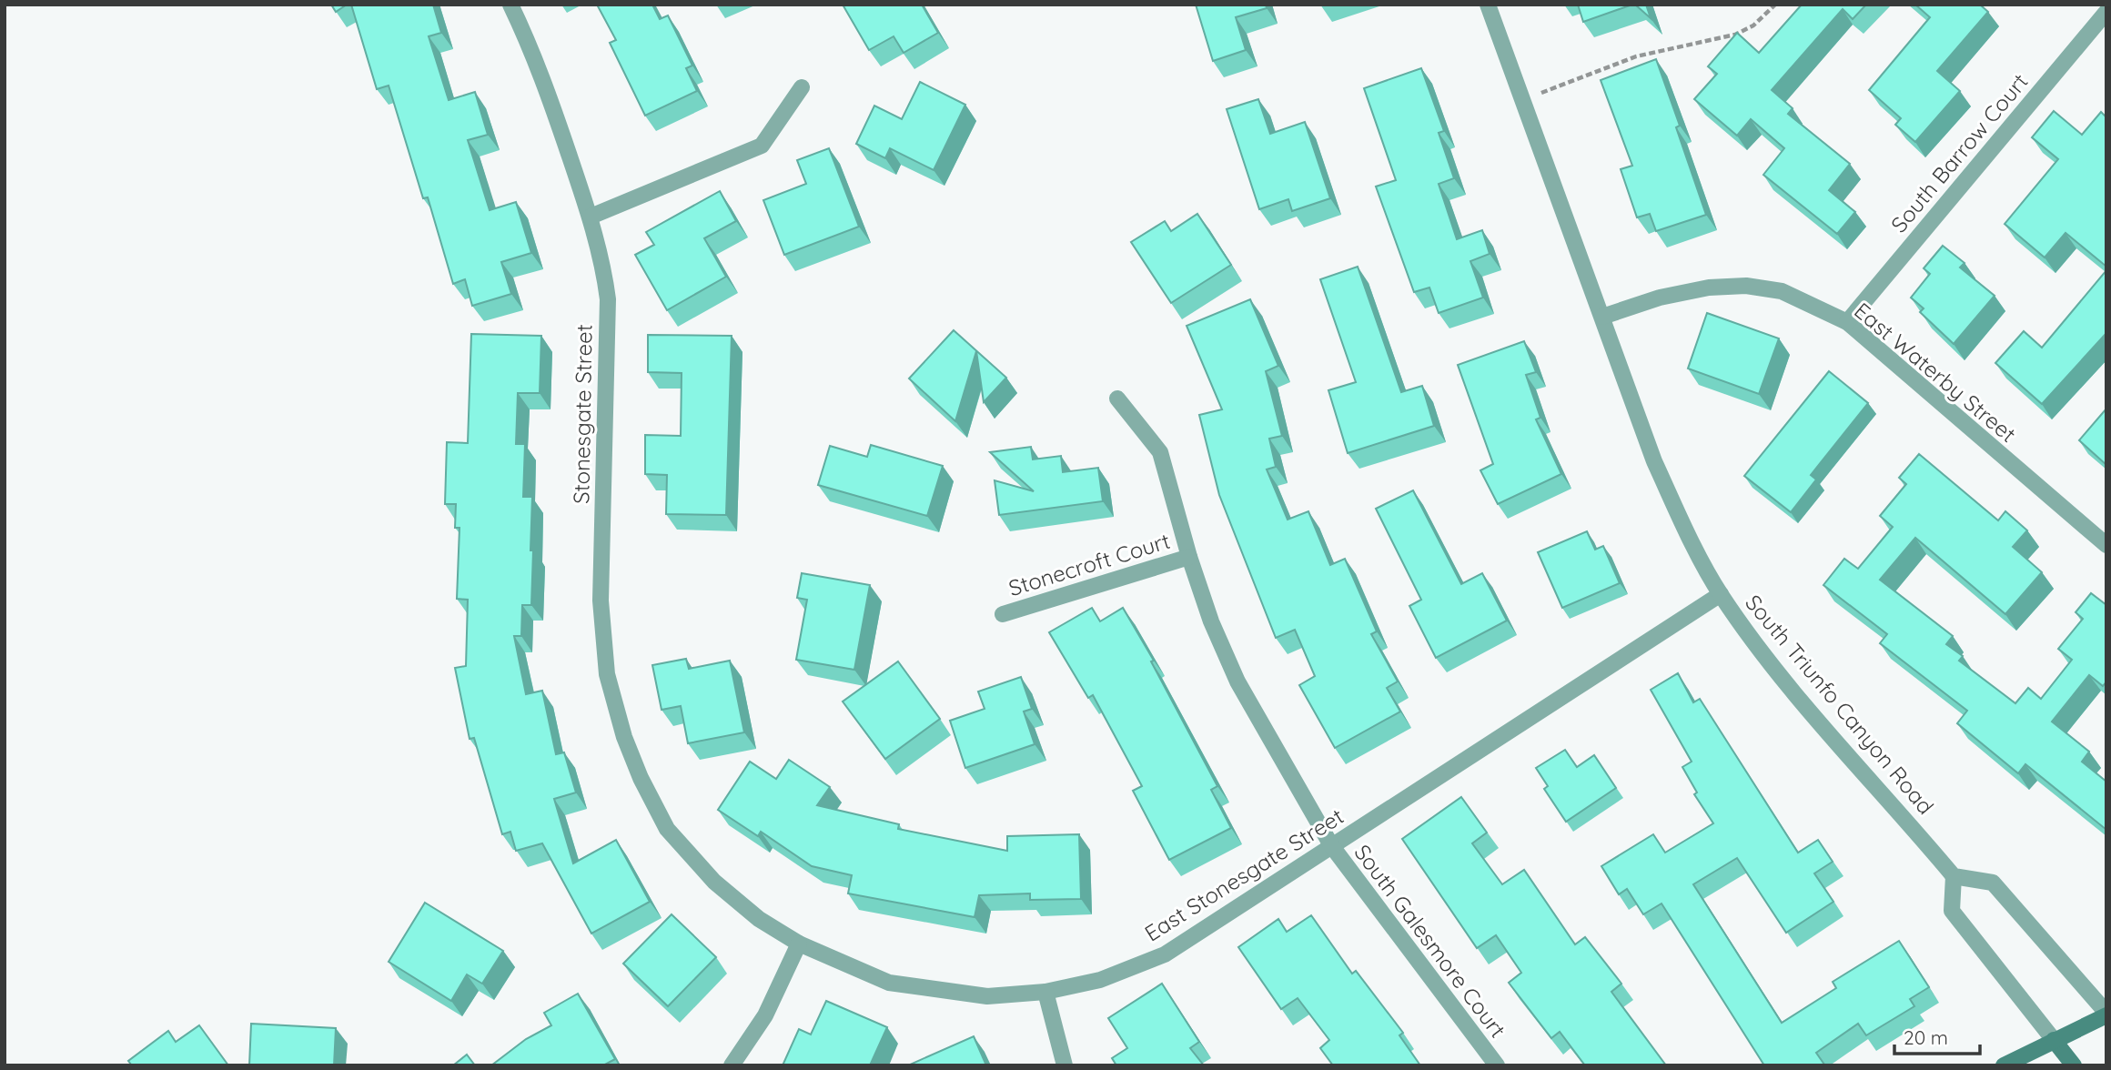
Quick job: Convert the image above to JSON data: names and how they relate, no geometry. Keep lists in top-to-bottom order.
{
  "streets": {
    "street": [
      "South Barrow Court",
      "East Waterby Street",
      "Stonesgate Street",
      "Stonecroft Court",
      "South Triunfo Canyon Road",
      "East Stonesgate Street",
      "South Galesmore Court"
    ]
  },
  "crossings": [
    ["South Barrow Court", "East Waterby Street"],
    ["East Waterby Street", "South Triunfo Canyon Road"],
    ["Stonesgate Street", "East Stonesgate Street"],
    ["Stonecroft Court", "South Galesmore Court"],
    ["South Triunfo Canyon Road", "East Stonesgate Street"],
    ["East Stonesgate Street", "South Galesmore Court"]
  ],
  "scale_bar": "20 m"
}
